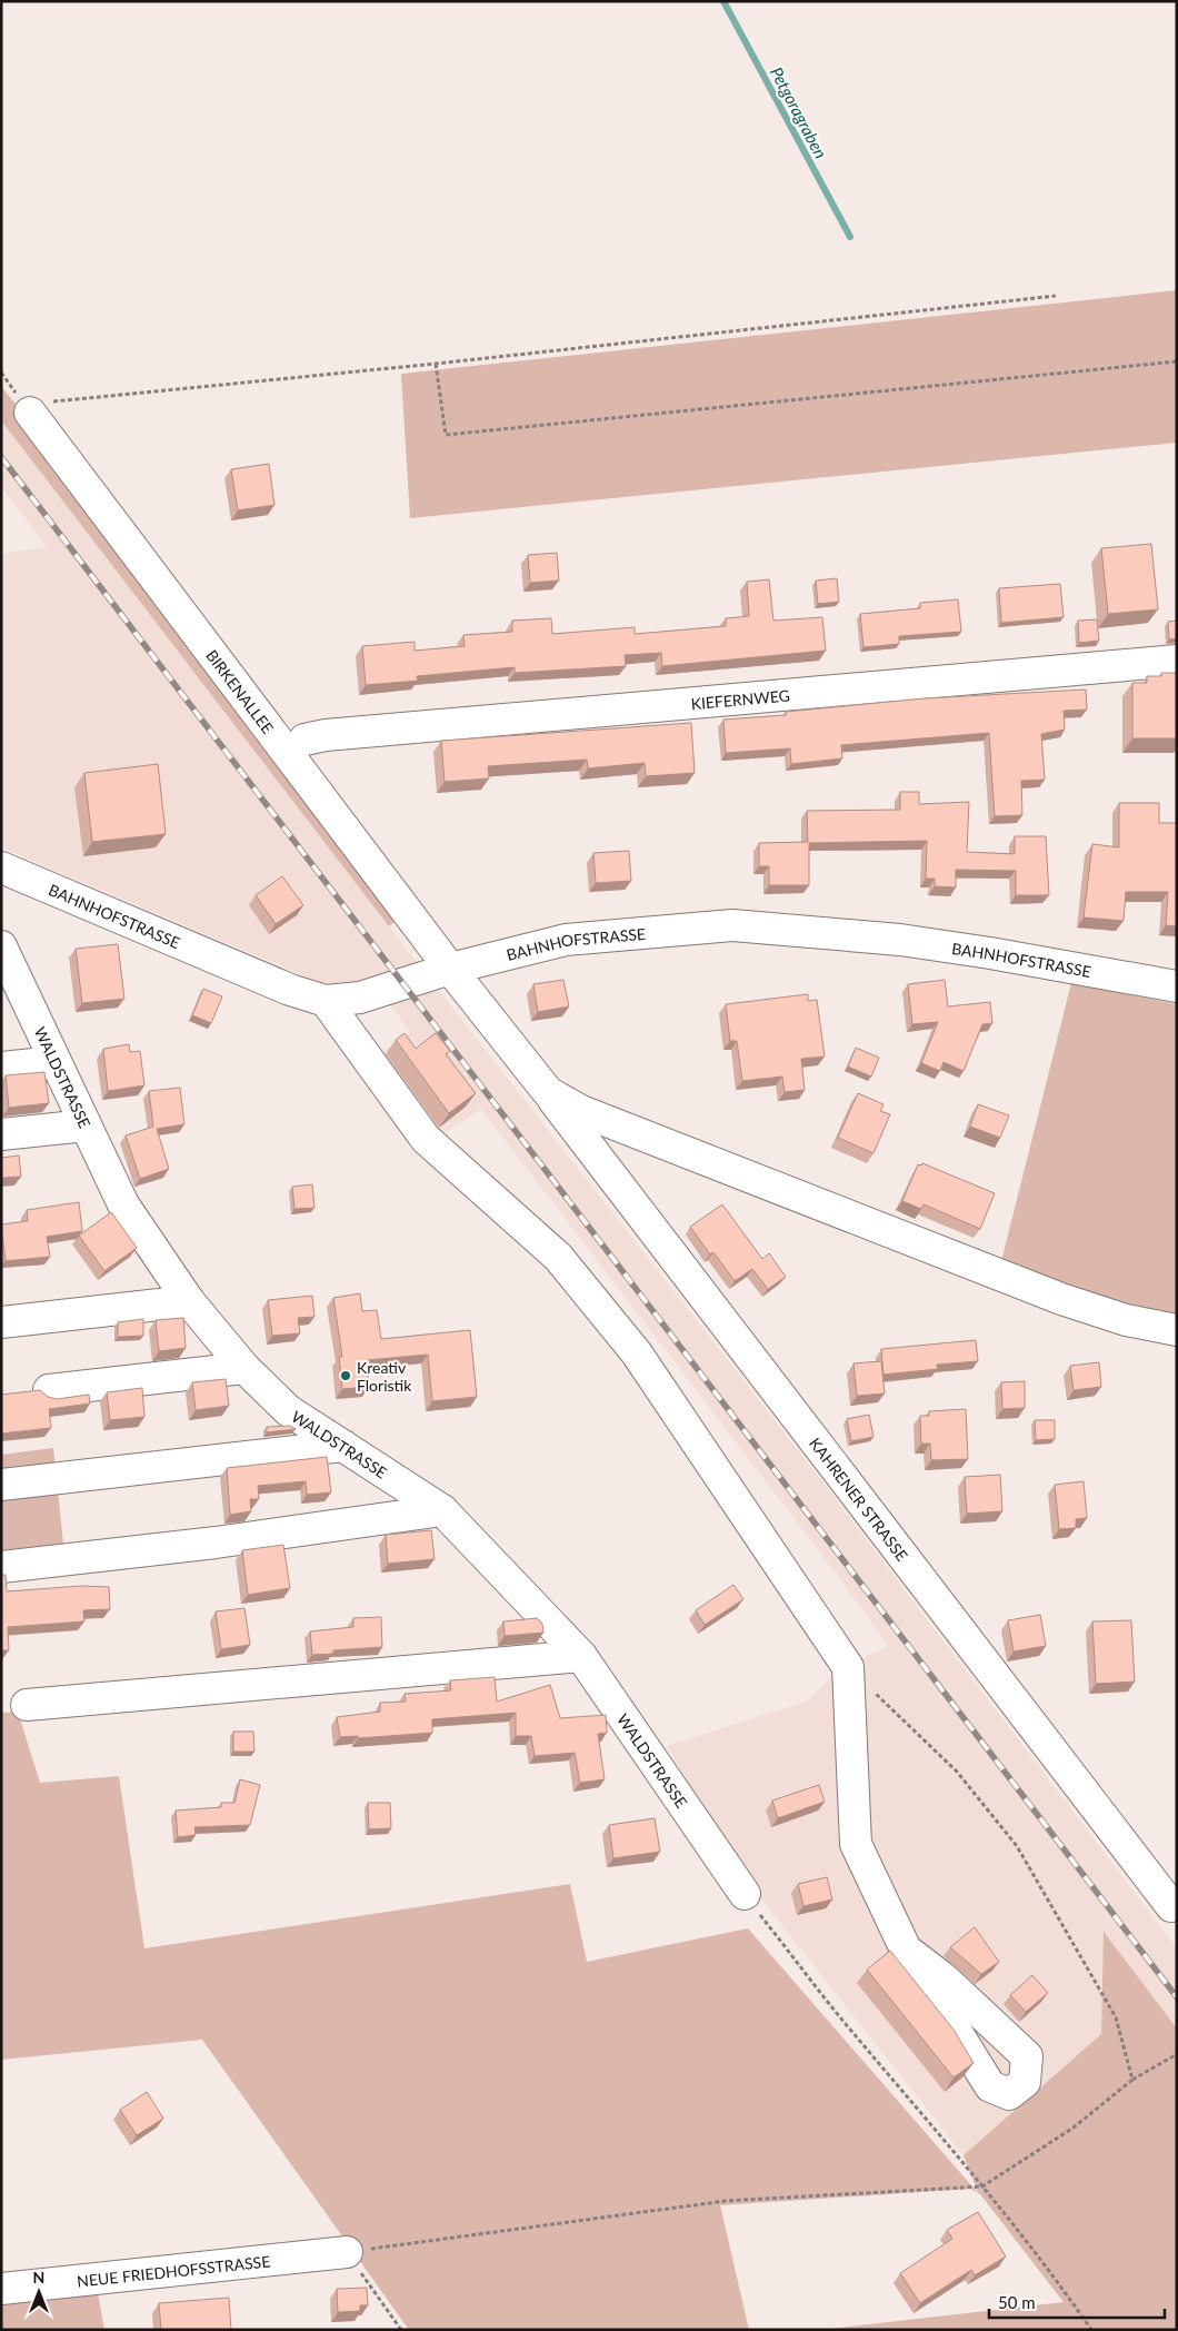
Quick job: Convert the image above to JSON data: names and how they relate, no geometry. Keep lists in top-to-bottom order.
{
  "streets": {
    "street": [
      "BIRKENALLEE",
      "KIEFERNWEG",
      "BAHNHOFSTRASSE",
      "WALDSTRASSE",
      "KAHRENER STRASSE",
      "NEUE FRIEDHOFSSTRASSE"
    ]
  },
  "crossings": [
    ["BIRKENALLEE", "BAHNHOFSTRASSE"],
    ["BIRKENALLEE", "KAHRENER STRASSE"],
    ["BAHNHOFSTRASSE", "KAHRENER STRASSE"]
  ],
  "water": ["Petgoragraben"],
  "places": ["Kreativ Floristik"],
  "scale_bar": "50 m",
  "north": "top"
}
